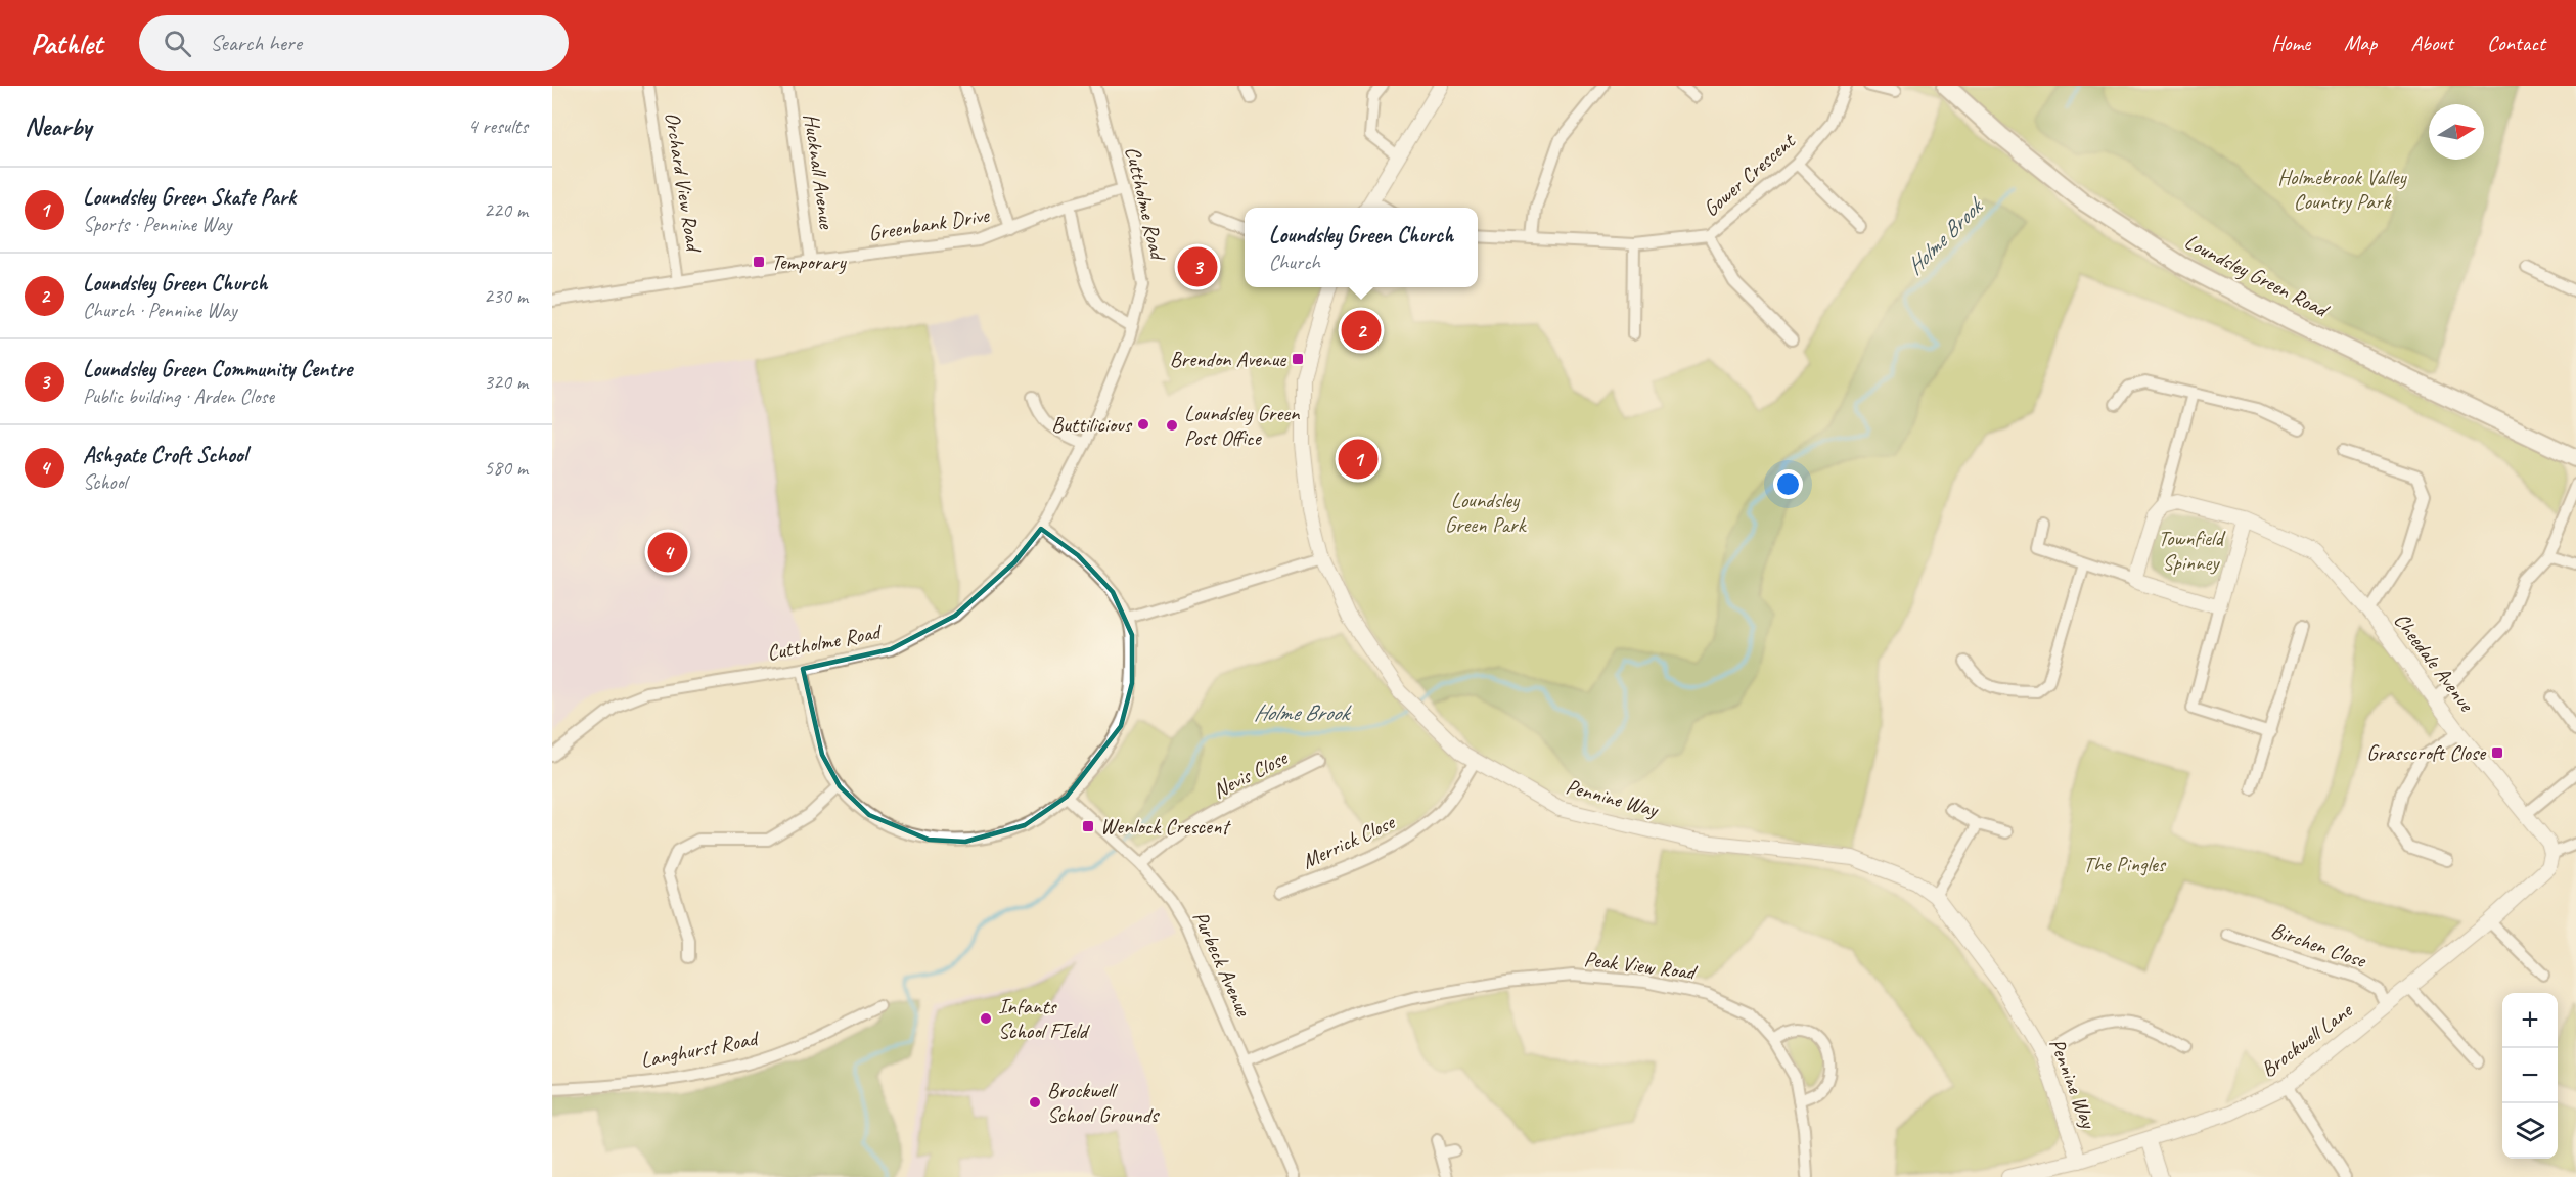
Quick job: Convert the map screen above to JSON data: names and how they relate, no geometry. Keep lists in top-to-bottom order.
{
  "streets": {
    "main road": ["Loundsley Green Road"],
    "street": [
      "Hucknall Avenue",
      "Gower Crescent",
      "Orchard View Road",
      "Cuttholme Road",
      "Greenbank Drive",
      "Cheedale Avenue",
      "Nevis Close",
      "Pennine Way",
      "Merrick Close",
      "Birchen Close",
      "Purbeck Avenue",
      "Peak View Road",
      "Brockwell Lane",
      "Langhurst Road"
    ]
  },
  "crossings": [
    ["Hucknall Avenue", "Greenbank Drive"],
    ["Orchard View Road", "Greenbank Drive"],
    ["Cuttholme Road", "Greenbank Drive"],
    ["Cheedale Avenue", "Brockwell Lane"],
    ["Nevis Close", "Purbeck Avenue"],
    ["Pennine Way", "Merrick Close"],
    ["Pennine Way", "Brockwell Lane"],
    ["Birchen Close", "Brockwell Lane"],
    ["Purbeck Avenue", "Peak View Road"]
  ],
  "water": ["Holme Brook"],
  "parks": [
    "Holmebrook Valley Country Park",
    "Loundsley Green Park",
    "Townfield Spinney",
    "The Pingles"
  ],
  "places": {
    "transit": [
      "Temporary",
      "Brendon Avenue",
      "Grasscroft Close",
      "Wenlock Crescent"
    ],
    "other": [
      "Buttilicious",
      "Loundsley Green Post Office",
      "Infants School FIeld",
      "Brockwell School Grounds"
    ]
  },
  "north": "right",
  "page": {
    "header": "Pathlet",
    "search": "Search here",
    "nav": [
      "Home",
      "Map",
      "About",
      "Contact"
    ],
    "heading": ["Nearby", "4 results"],
    "list": [
      {
        "mark": "1",
        "name": "Loundsley Green Skate Park",
        "note": "Sports · Pennine Way",
        "value": "220 m"
      },
      {
        "mark": "2",
        "name": "Loundsley Green Church",
        "note": "Church · Pennine Way",
        "value": "230 m"
      },
      {
        "mark": "3",
        "name": "Loundsley Green Community Centre",
        "note": "Public building · Arden Close",
        "value": "320 m"
      },
      {
        "mark": "4",
        "name": "Ashgate Croft School",
        "note": "School",
        "value": "580 m"
      }
    ],
    "popup": ["Loundsley Green Church", "Church"],
    "pins": [
      "3",
      "2",
      "1",
      "4"
    ],
    "map_buttons": ["+", "−"]
  }
}
